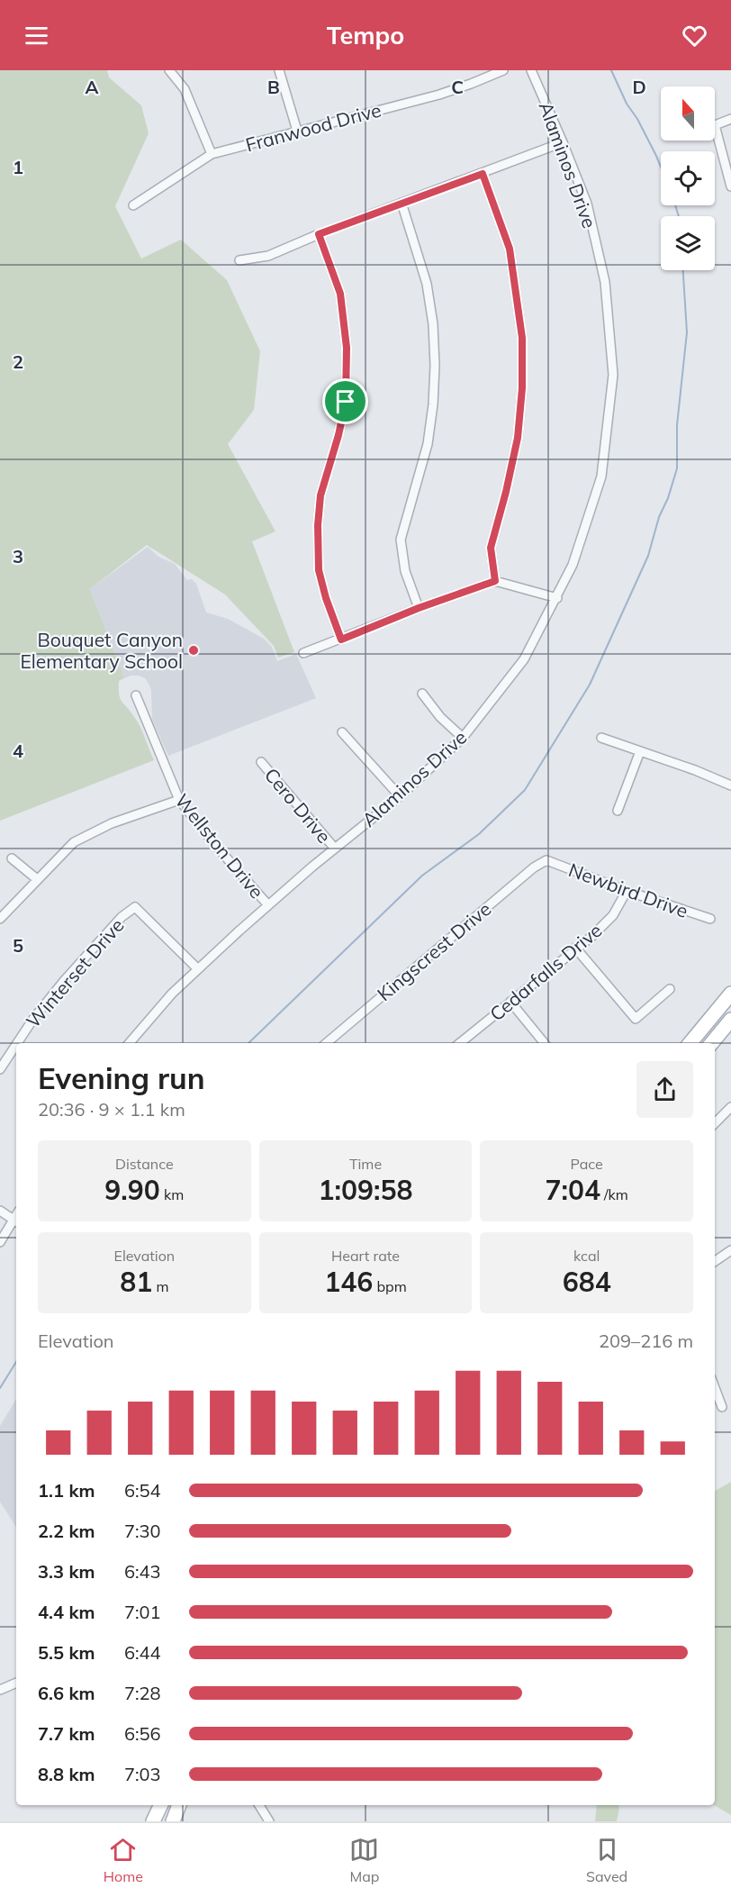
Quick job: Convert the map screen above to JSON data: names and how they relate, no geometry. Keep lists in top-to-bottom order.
{
  "streets": {
    "street": [
      "Franwood Drive",
      "Alaminos Drive",
      "Cero Drive",
      "Wellston Drive",
      "Newbird Drive",
      "Kingscrest Drive",
      "Cedarfalls Drive",
      "Winterset Drive"
    ]
  },
  "crossings": [
    ["Alaminos Drive", "Cero Drive"],
    ["Alaminos Drive", "Wellston Drive"],
    ["Alaminos Drive", "Winterset Drive"],
    ["Newbird Drive", "Kingscrest Drive"],
    ["Newbird Drive", "Cedarfalls Drive"]
  ],
  "places": ["Bouquet Canyon Elementary School"],
  "north": "top",
  "page": {
    "header": "Tempo",
    "heading": ["Evening run", "20:36 · 9 × 1.1 km"],
    "stats": [
      ["Distance", "9.90 km"],
      ["Time", "1:09:58"],
      ["Pace", "7:04 /km"],
      ["Elevation", "81 m"],
      ["Heart rate", "146 bpm"],
      ["kcal", "684"]
    ],
    "chart": ["Elevation", "209–216 m"],
    "list": [
      {
        "name": "1.1 km",
        "note": "6:54"
      },
      {
        "name": "2.2 km",
        "note": "7:30"
      },
      {
        "name": "3.3 km",
        "note": "6:43"
      },
      {
        "name": "4.4 km",
        "note": "7:01"
      },
      {
        "name": "5.5 km",
        "note": "6:44"
      },
      {
        "name": "6.6 km",
        "note": "7:28"
      },
      {
        "name": "7.7 km",
        "note": "6:56"
      },
      {
        "name": "8.8 km",
        "note": "7:03"
      }
    ],
    "tabs": ["Home", "Map", "Saved"]
  },
  "grid": {
    "columns": [
      "A",
      "B",
      "C",
      "D"
    ],
    "rows": [
      "1",
      "2",
      "3",
      "4",
      "5"
    ]
  }
}
